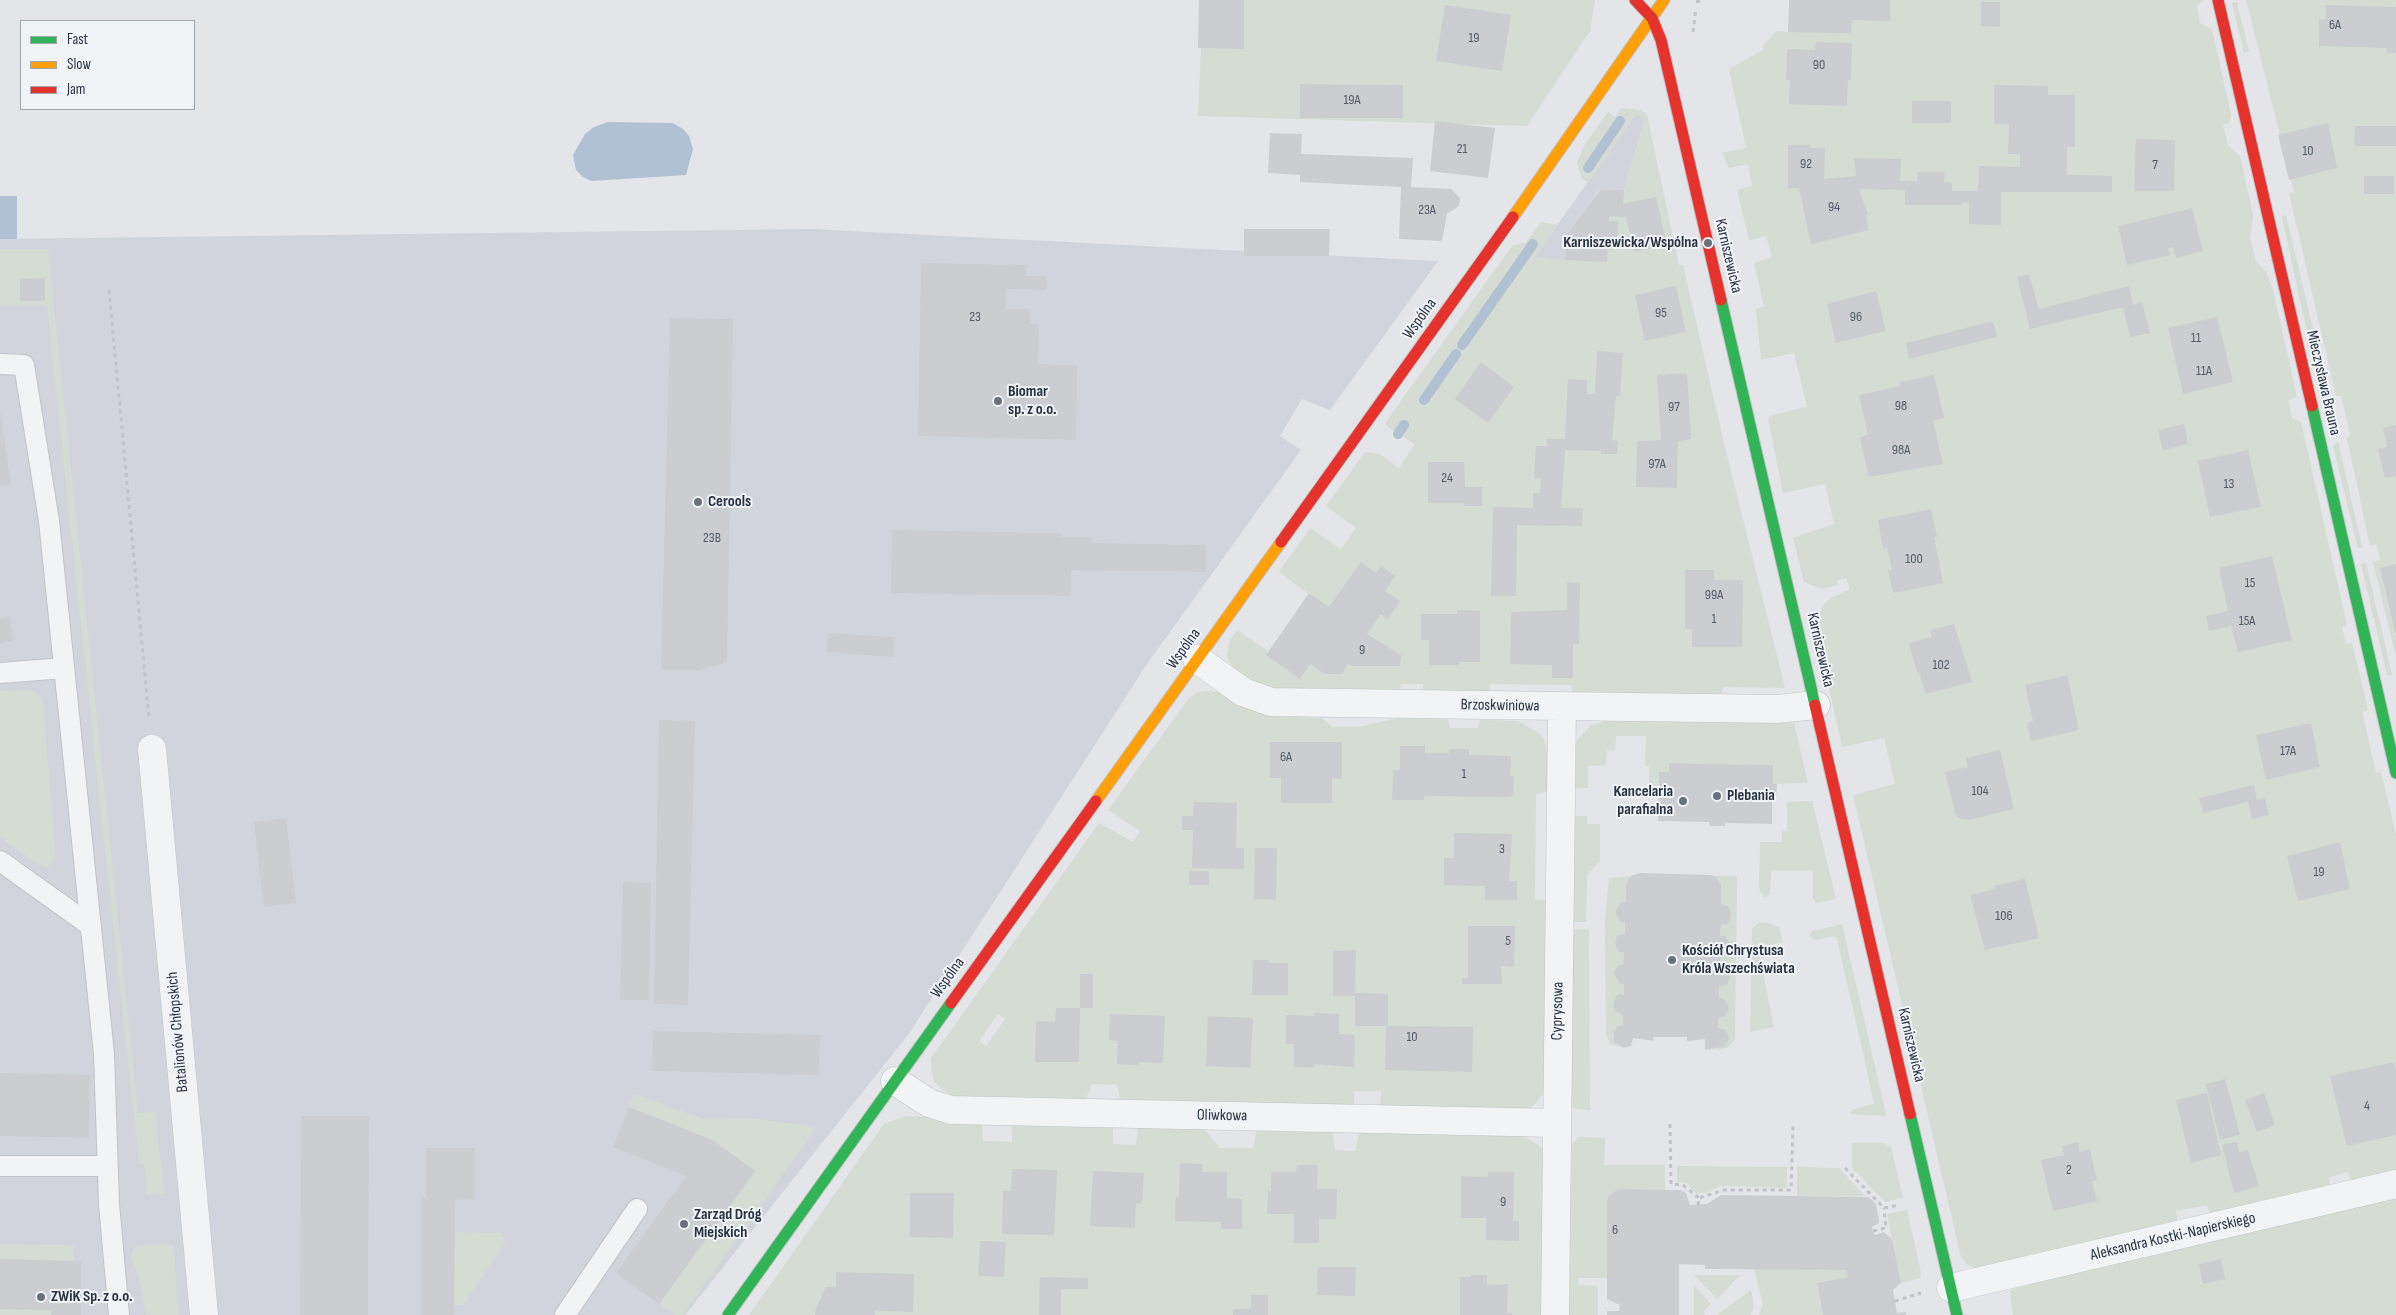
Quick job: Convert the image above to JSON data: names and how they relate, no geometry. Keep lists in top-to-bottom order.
{
  "streets": {
    "street": [
      "Karniszewicka",
      "Wspólna",
      "Mieczysława Brauna",
      "Brzoskwiniowa",
      "Cyprysowa",
      "Batalionów Chłopskich",
      "Oliwkowa",
      "Aleksandra Kostki-Napierskiego"
    ]
  },
  "crossings": [
    ["Karniszewicka", "Wspólna"],
    ["Karniszewicka", "Brzoskwiniowa"],
    ["Karniszewicka", "Aleksandra Kostki-Napierskiego"],
    ["Wspólna", "Brzoskwiniowa"],
    ["Wspólna", "Oliwkowa"],
    ["Brzoskwiniowa", "Cyprysowa"],
    ["Cyprysowa", "Oliwkowa"]
  ],
  "places": [
    "Karniszewicka/Wspólna",
    "Biomar sp. z o.o.",
    "Cerools",
    "Plebania",
    "Kancelaria parafialna",
    "Kościół Chrystusa Króla Wszechświata",
    "Zarząd Dróg Miejskich",
    "ZWiK Sp. z o.o."
  ],
  "house_numbers": [
    "6A",
    "19",
    "90",
    "19A",
    "21",
    "10",
    "92",
    "7",
    "94",
    "23A",
    "95",
    "23",
    "96",
    "11",
    "11A",
    "98",
    "97",
    "98A",
    "97A",
    "24",
    "13",
    "23B",
    "100",
    "15",
    "99A",
    "1",
    "15A",
    "9",
    "102",
    "17A",
    "6A",
    "1",
    "104",
    "3",
    "19",
    "106",
    "5",
    "10",
    "4",
    "2",
    "9",
    "6"
  ],
  "legend": ["Fast", "Slow", "Jam"]
}
